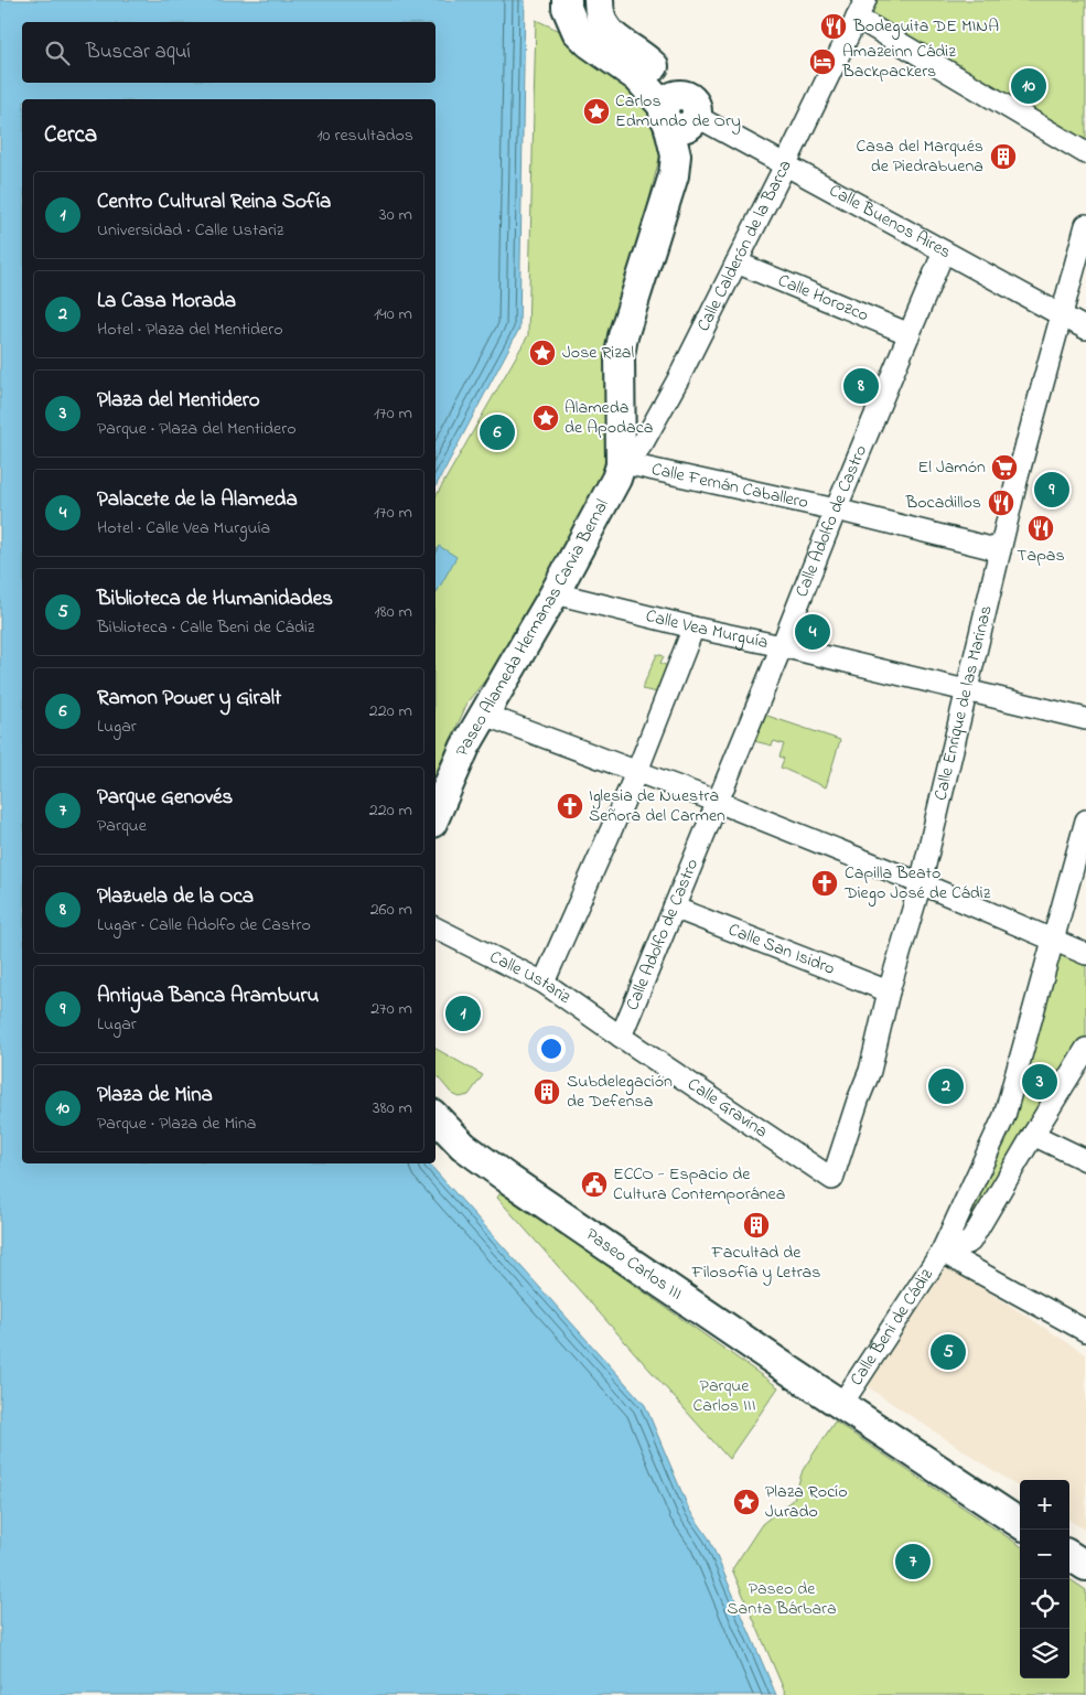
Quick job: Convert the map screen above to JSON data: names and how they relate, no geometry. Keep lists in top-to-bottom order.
{
  "streets": {
    "street": [
      "Calle Buenos Aires",
      "Calle Calderón de la Barca",
      "Calle Horozco",
      "Calle Fernán Caballero",
      "Calle Adolfo de Castro",
      "Paseo Alameda Hermanas Carvia Bernal",
      "Calle Vea Murguía",
      "Calle Enrique de las Marinas",
      "Calle San Isidro",
      "Calle Ustariz",
      "Calle Gravina",
      "Paseo Carlos III",
      "Calle Beni de Cádiz"
    ]
  },
  "crossings": [
    ["Calle Buenos Aires", "Calle Calderón de la Barca"],
    ["Calle Buenos Aires", "Calle Adolfo de Castro"],
    ["Calle Buenos Aires", "Calle Enrique de las Marinas"],
    ["Calle Calderón de la Barca", "Calle Horozco"],
    ["Calle Calderón de la Barca", "Calle Fernán Caballero"],
    ["Calle Calderón de la Barca", "Paseo Alameda Hermanas Carvia Bernal"],
    ["Calle Horozco", "Calle Adolfo de Castro"],
    ["Calle Fernán Caballero", "Calle Adolfo de Castro"],
    ["Calle Fernán Caballero", "Paseo Alameda Hermanas Carvia Bernal"],
    ["Calle Fernán Caballero", "Calle Enrique de las Marinas"],
    ["Calle Adolfo de Castro", "Calle Vea Murguía"],
    ["Calle Adolfo de Castro", "Calle San Isidro"],
    ["Calle Adolfo de Castro", "Calle Ustariz"],
    ["Calle Adolfo de Castro", "Calle Gravina"],
    ["Paseo Alameda Hermanas Carvia Bernal", "Calle Vea Murguía"],
    ["Calle Vea Murguía", "Calle Enrique de las Marinas"],
    ["Calle Enrique de las Marinas", "Calle San Isidro"],
    ["Calle Enrique de las Marinas", "Calle Gravina"],
    ["Calle Ustariz", "Calle Gravina"],
    ["Paseo Carlos III", "Calle Beni de Cádiz"]
  ],
  "parks": ["Parque Carlos III", "Paseo de Santa Bárbara"],
  "places": {
    "restaurant": ["Bodeguita DE MINA", "Bocadillos", "Tapas"],
    "hotel": ["Amazeinn Cádiz Backpackers"],
    "place": [
      "Carlos Edmundo de Ory",
      "Jose Rizal",
      "Alameda de Apodaca",
      "Plaza Rocío Jurado"
    ],
    "building": ["Casa del Marqués de Piedrabuena", "Subdelegación de Defensa", "Facultad de Filosofía y Letras"],
    "supermarket": ["El Jamón"],
    "church": ["Iglesia de Nuestra Señora del Carmen", "Capilla Beato Diego José de Cádiz"],
    "public building": ["ECCO - Espacio de Cultura Contemporánea"]
  },
  "page": {
    "search": "Buscar aquí",
    "pins": [
      "10",
      "8",
      "6",
      "9",
      "4",
      "1",
      "3",
      "2",
      "5",
      "7"
    ],
    "heading": ["Cerca", "10 resultados"],
    "list": [
      {
        "mark": "1",
        "name": "Centro Cultural Reina Sofía",
        "note": "Universidad · Calle Ustariz",
        "value": "30 m"
      },
      {
        "mark": "2",
        "name": "La Casa Morada",
        "note": "Hotel · Plaza del Mentidero",
        "value": "140 m"
      },
      {
        "mark": "3",
        "name": "Plaza del Mentidero",
        "note": "Parque · Plaza del Mentidero",
        "value": "170 m"
      },
      {
        "mark": "4",
        "name": "Palacete de la Alameda",
        "note": "Hotel · Calle Vea Murguía",
        "value": "170 m"
      },
      {
        "mark": "5",
        "name": "Biblioteca de Humanidades",
        "note": "Biblioteca · Calle Beni de Cádiz",
        "value": "180 m"
      },
      {
        "mark": "6",
        "name": "Ramon Power y Giralt",
        "note": "Lugar",
        "value": "220 m"
      },
      {
        "mark": "7",
        "name": "Parque Genovés",
        "note": "Parque",
        "value": "220 m"
      },
      {
        "mark": "8",
        "name": "Plazuela de la Oca",
        "note": "Lugar · Calle Adolfo de Castro",
        "value": "260 m"
      },
      {
        "mark": "9",
        "name": "Antigua Banca Aramburu",
        "note": "Lugar",
        "value": "270 m"
      },
      {
        "mark": "10",
        "name": "Plaza de Mina",
        "note": "Parque · Plaza de Mina",
        "value": "380 m"
      }
    ],
    "map_buttons": ["+", "−"]
  }
}
